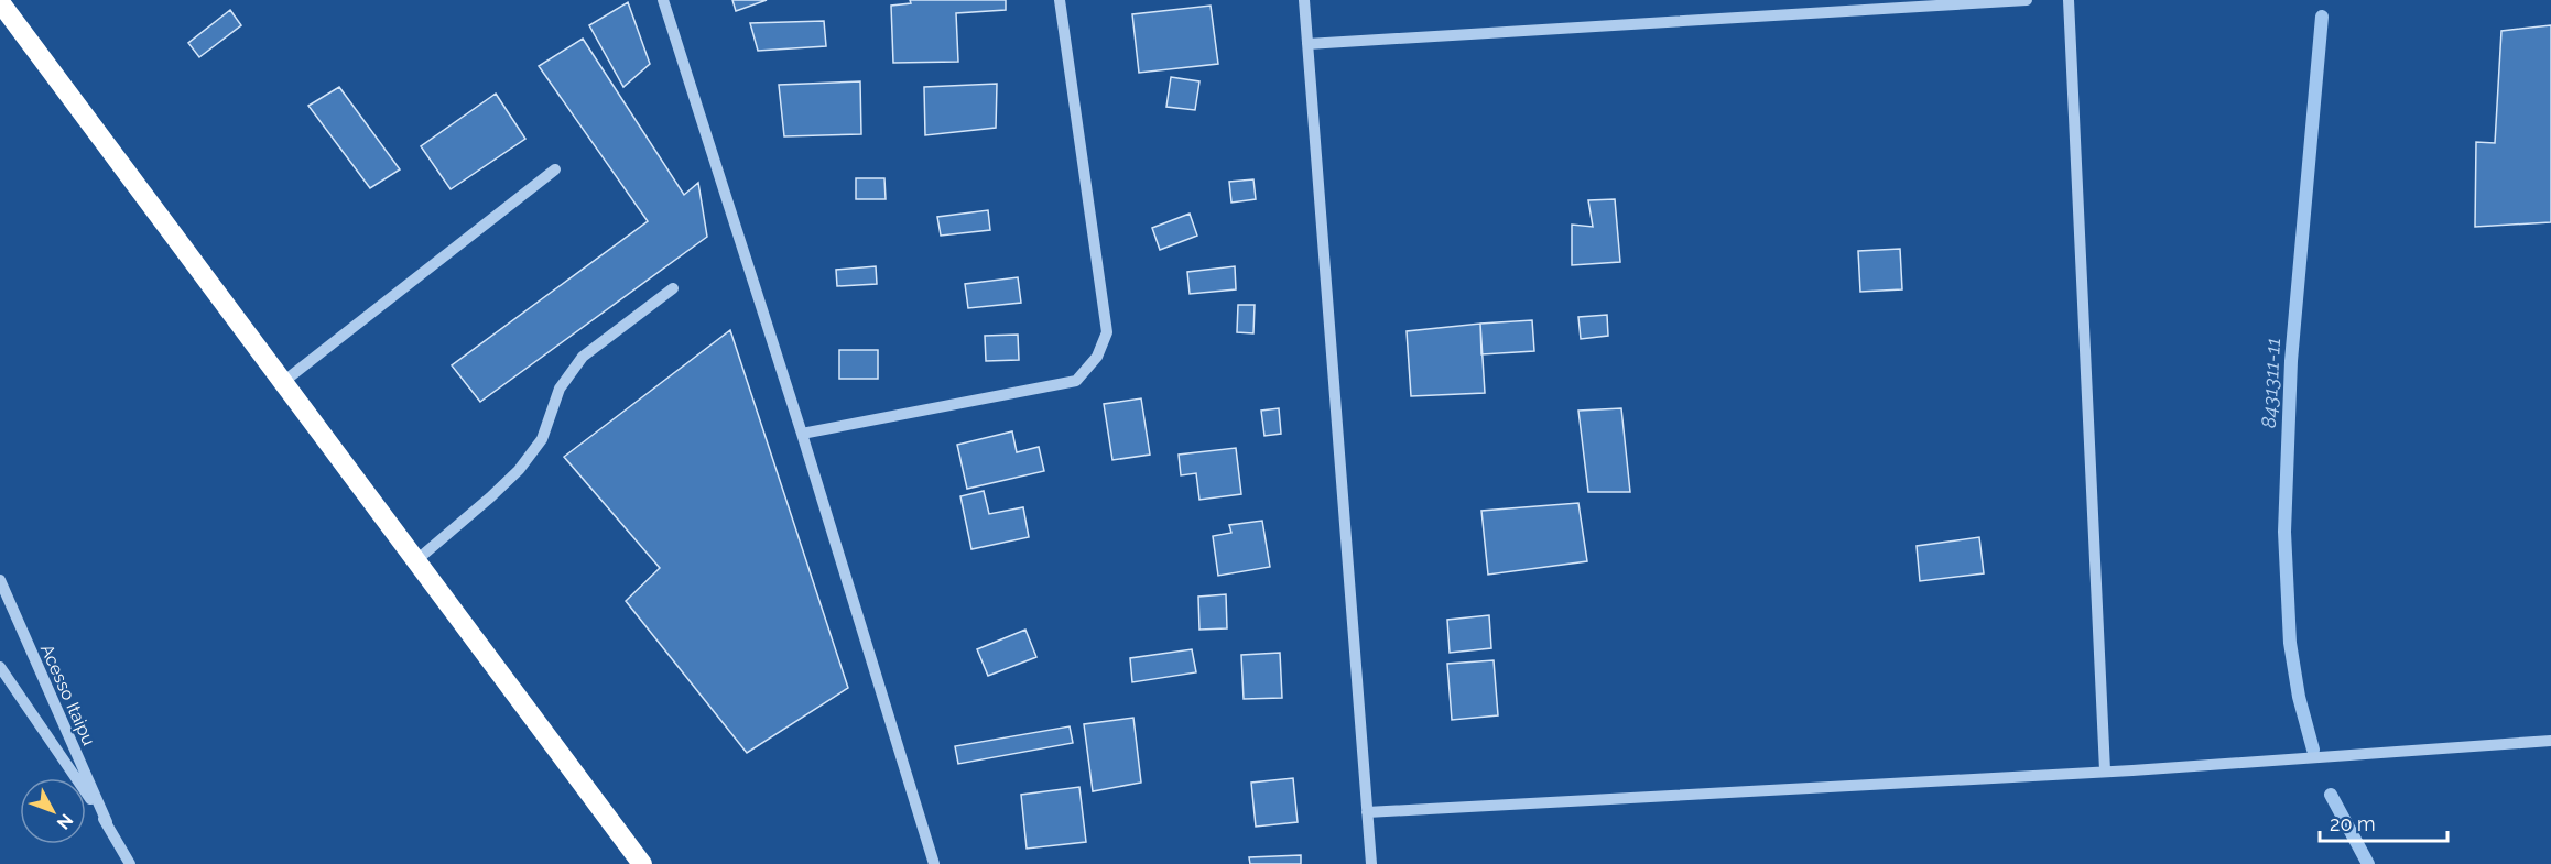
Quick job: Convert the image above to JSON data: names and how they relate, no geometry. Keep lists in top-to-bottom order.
{
  "streets": {
    "street": ["Acesso Itaipu"]
  },
  "water": ["8431311-11"],
  "scale_bar": "20 m",
  "north": "bottom right"
}
